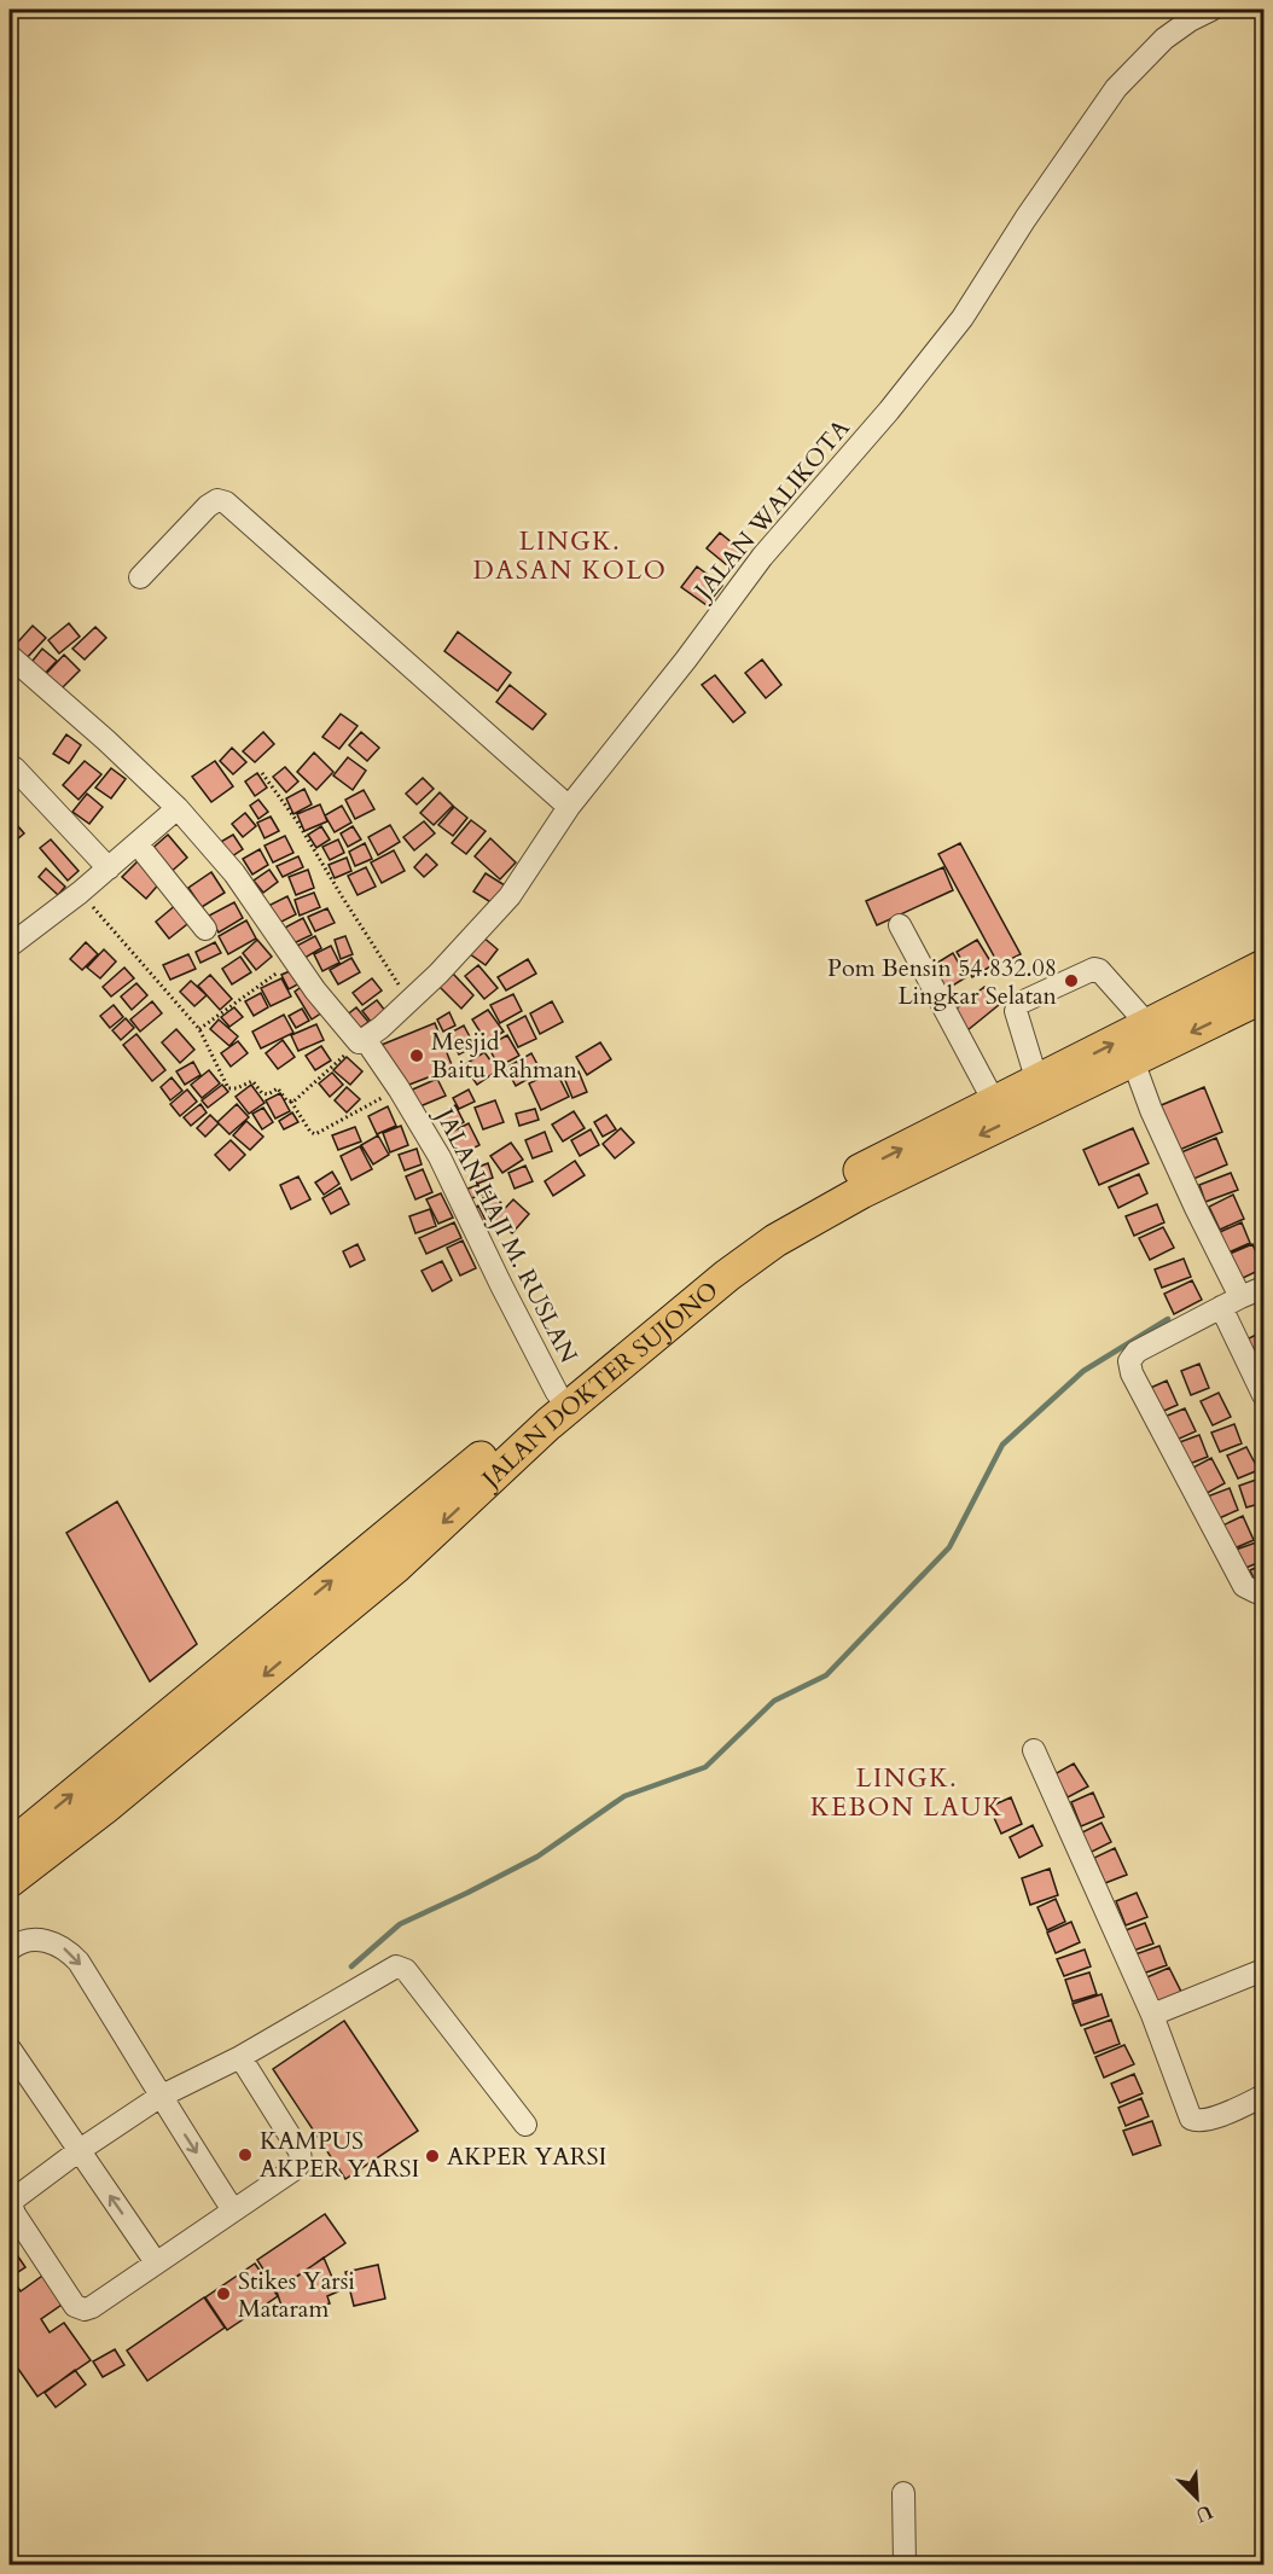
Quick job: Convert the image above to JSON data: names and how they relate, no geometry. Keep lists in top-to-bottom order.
{
  "streets": {
    "highway": ["JALAN DOKTER SUJONO"],
    "street": ["JALAN WALIKOTA", "JALAN HAJI M. RUSLAN"]
  },
  "crossings": [
    ["JALAN WALIKOTA", "JALAN HAJI M. RUSLAN"]
  ],
  "districts": ["LINGK. DASAN KOLO", "LINGK. KEBON LAUK"],
  "places": [
    "Pom Bensin 54.832.08 Lingkar Selatan",
    "Mesjid Baitu Rahman",
    "KAMPUS AKPER YARSI",
    "AKPER YARSI",
    "Stikes Yarsi Mataram"
  ],
  "north": "bottom right"
}
